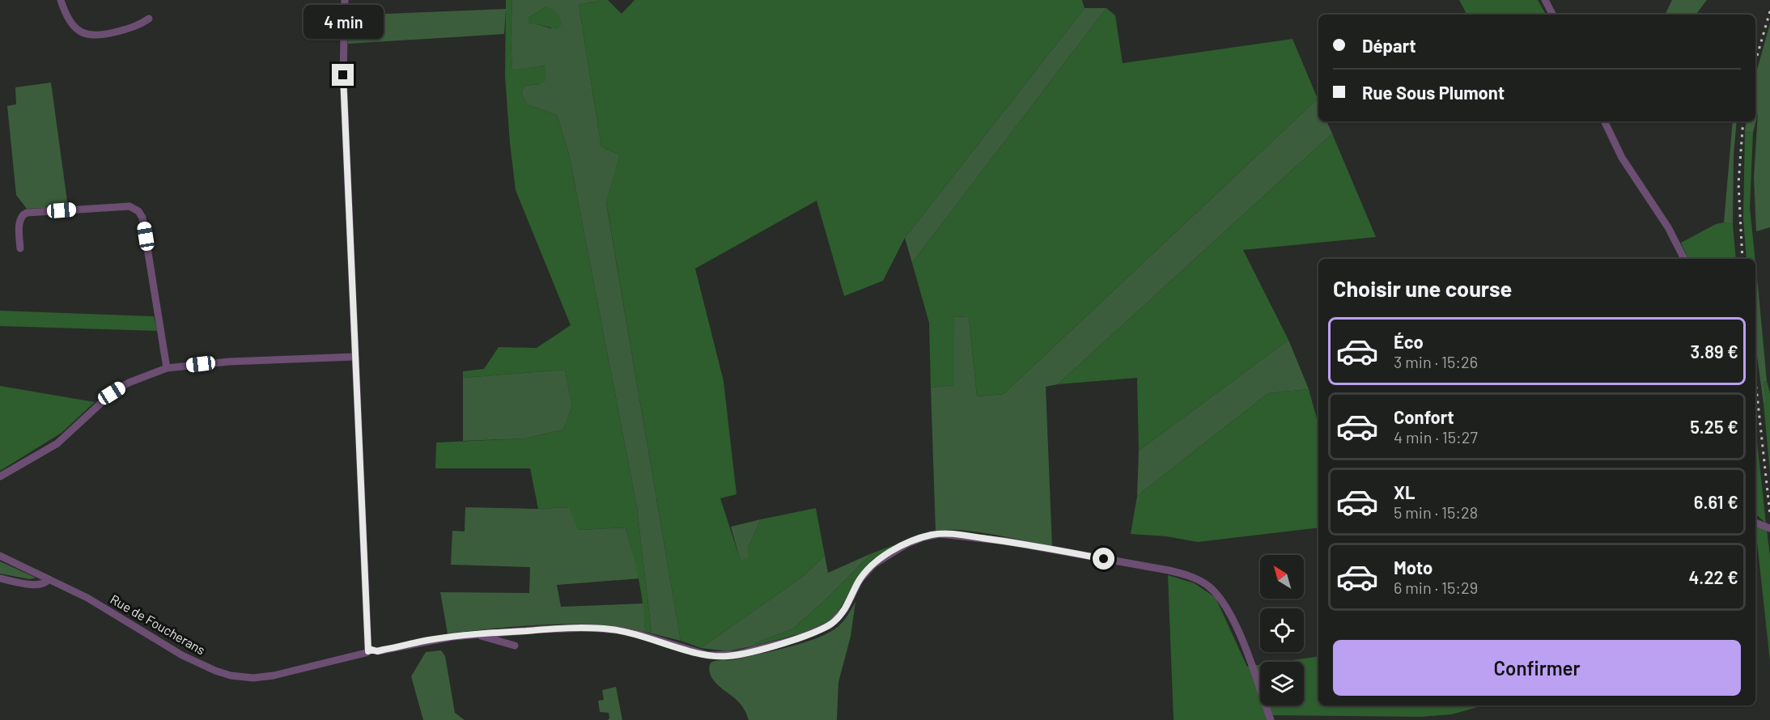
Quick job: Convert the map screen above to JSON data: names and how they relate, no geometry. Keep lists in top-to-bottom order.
{
  "streets": {
    "street": ["Rue de Foucherans"]
  },
  "north": "top left",
  "page": {
    "bubble": "4 min",
    "banner": ["Départ", "Rue Sous Plumont"],
    "heading": "Choisir une course",
    "list": [
      {
        "name": "Éco",
        "note": "3 min · 15:26",
        "value": "3.89 €"
      },
      {
        "name": "Confort",
        "note": "4 min · 15:27",
        "value": "5.25 €"
      },
      {
        "name": "XL",
        "note": "5 min · 15:28",
        "value": "6.61 €"
      },
      {
        "name": "Moto",
        "note": "6 min · 15:29",
        "value": "4.22 €"
      }
    ],
    "buttons": "Confirmer"
  }
}
